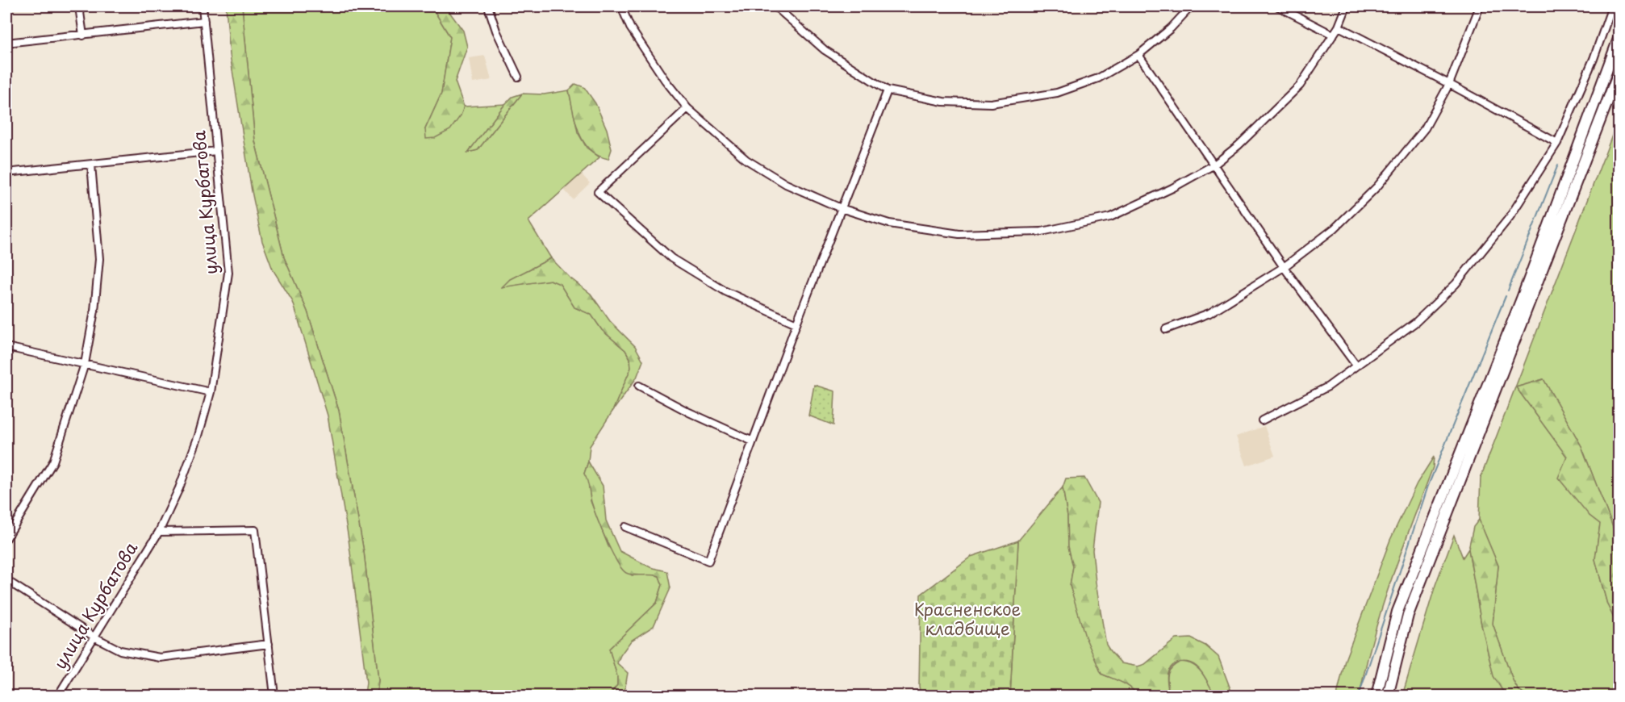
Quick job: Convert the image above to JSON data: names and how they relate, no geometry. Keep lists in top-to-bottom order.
{
  "streets": {
    "street": ["улица Курбатова"]
  },
  "parks": ["Красненское кладбище"]
}
